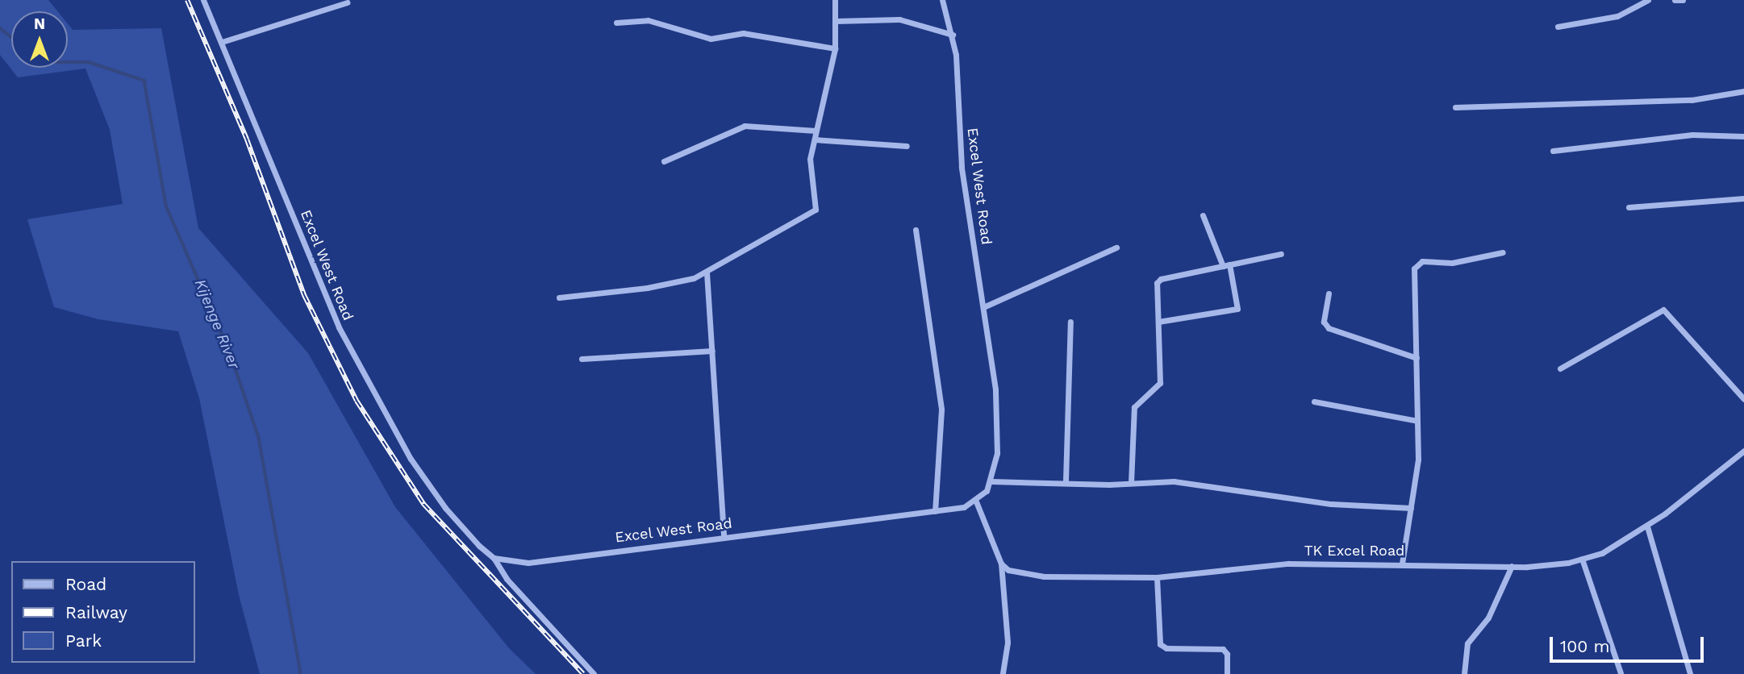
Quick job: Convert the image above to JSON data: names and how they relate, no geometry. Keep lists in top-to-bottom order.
{
  "streets": {
    "street": ["Excel West Road", "TK Excel Road"]
  },
  "water": ["Kijenge River"],
  "legend": ["Road", "Railway", "Park"],
  "scale_bar": "100 m",
  "north": "top"
}
